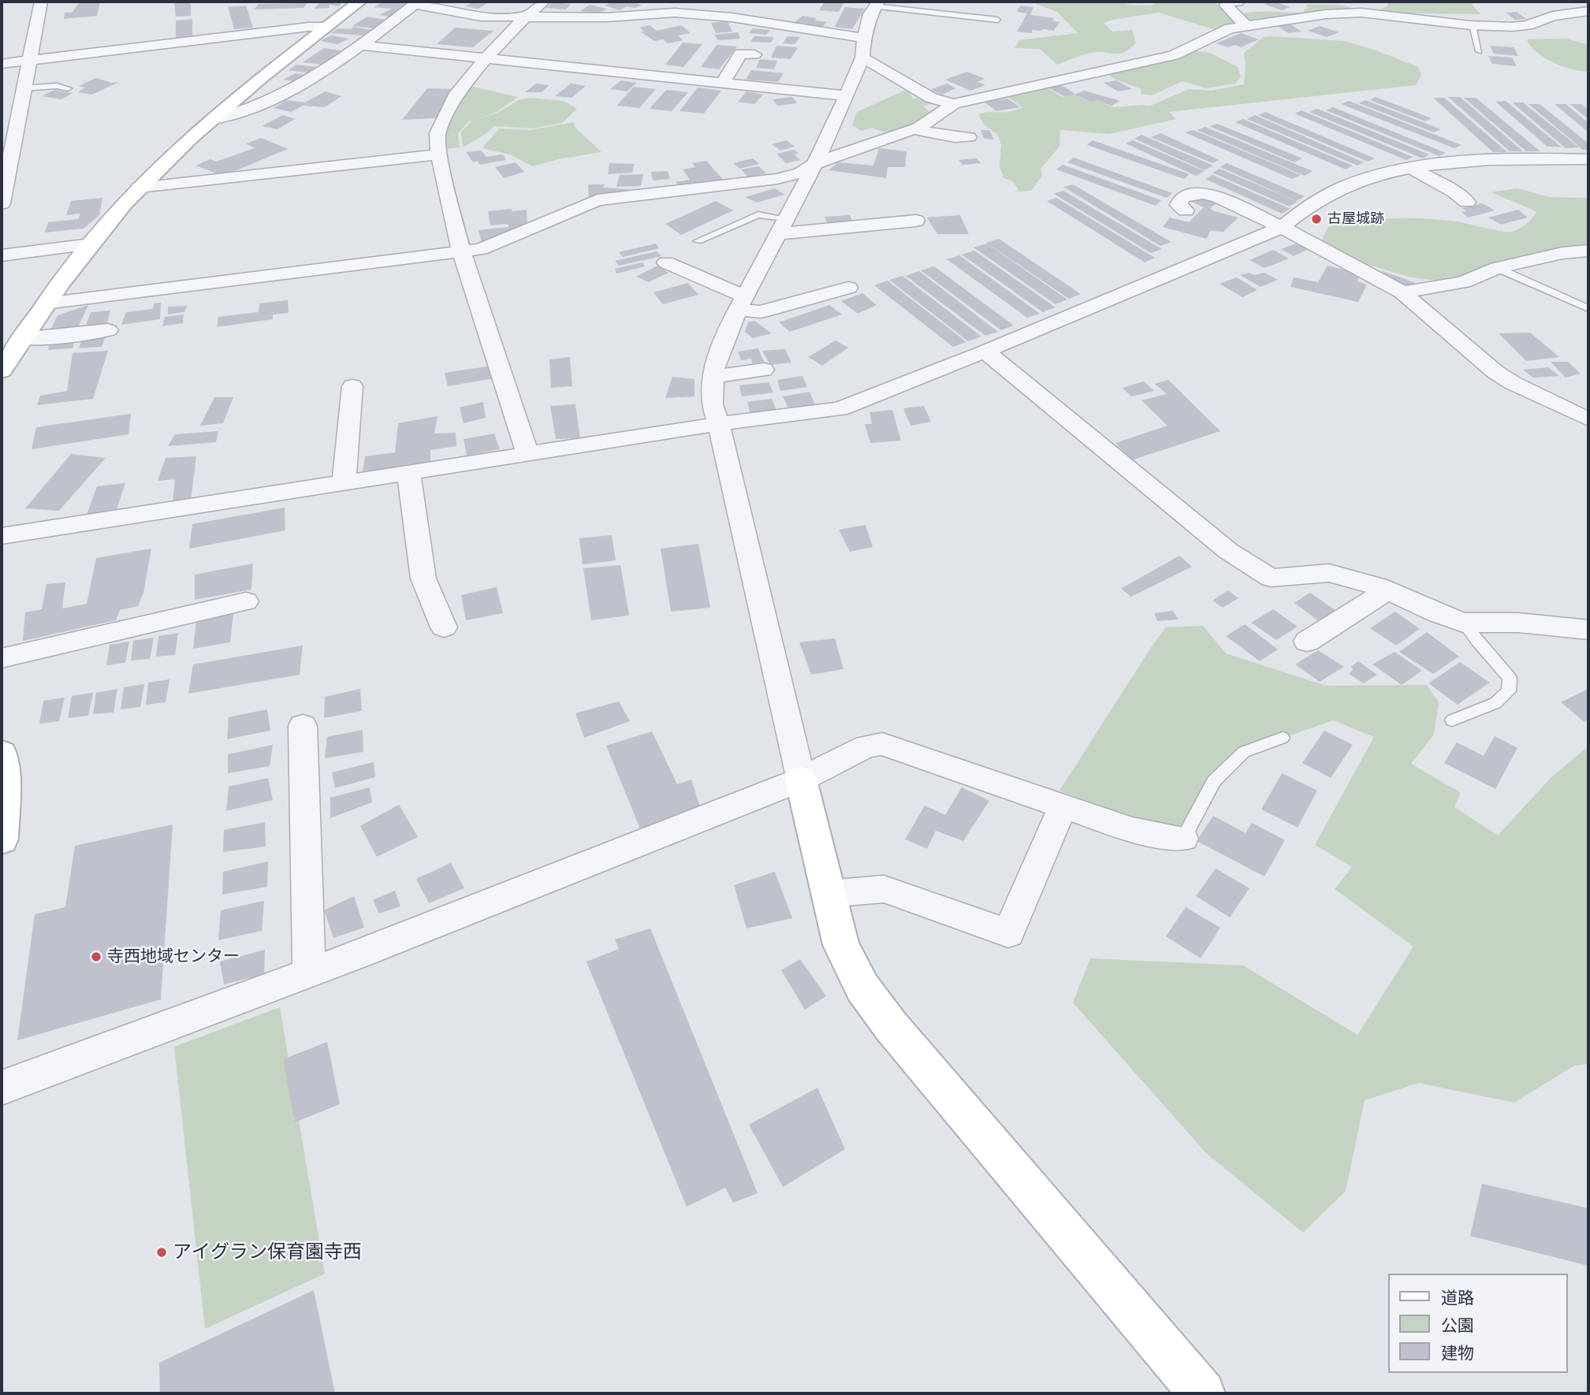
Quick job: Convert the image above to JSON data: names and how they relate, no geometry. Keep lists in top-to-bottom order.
{
  "places": ["古屋城跡", "寺西地域センター", "アイグラン保育園寺西"],
  "legend": ["道路", "公園", "建物"]
}
